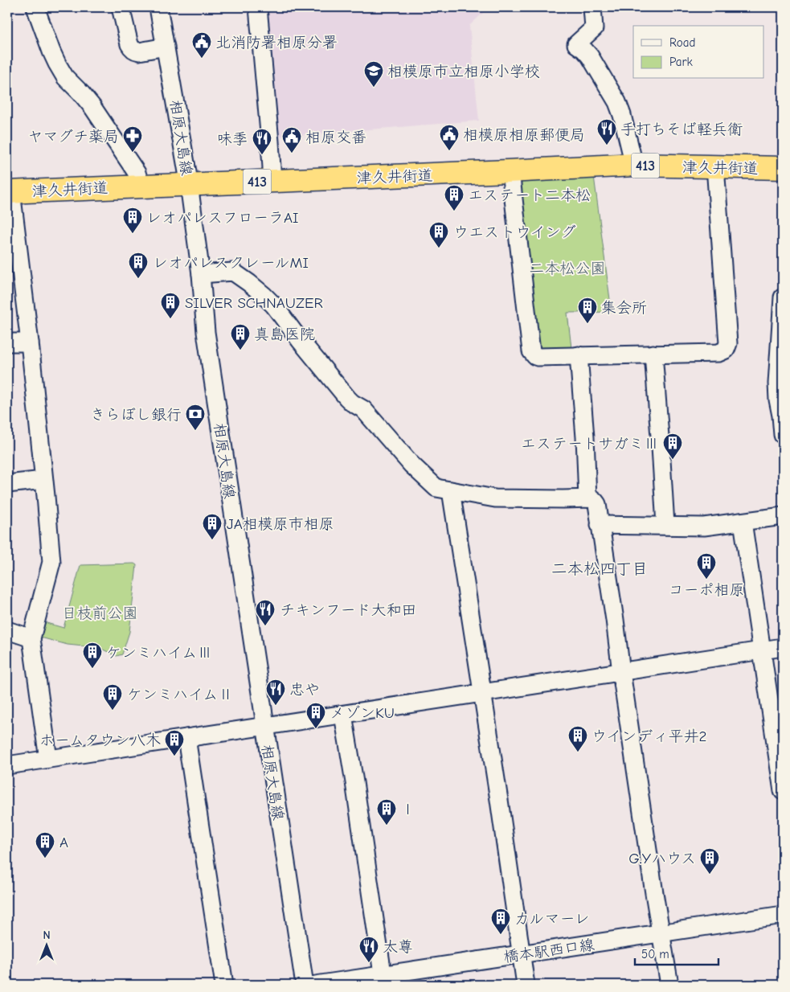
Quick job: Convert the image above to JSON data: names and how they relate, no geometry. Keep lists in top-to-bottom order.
{
  "streets": {
    "highway": ["413", "津久井街道"],
    "street": ["相原大島線", "橋本駅西口線"]
  },
  "crossings": [
    ["相原大島線", "津久井街道"]
  ],
  "districts": ["二本松四丁目"],
  "parks": ["二本松公園", "日枝前公園"],
  "places": {
    "public building": ["北消防署相原分署", "相模原相原郵便局", "相原交番"],
    "school or university": ["相模原市立相原小学校"],
    "restaurant": [
      "手打ちそば軽兵衛",
      "味季",
      "チキンフード大和田",
      "忠や",
      "太尊"
    ],
    "pharmacy": ["ヤマグチ薬局"],
    "building": [
      "エステート二本松",
      "レオパレスフローラAI",
      "ウエストウイング",
      "レオパレスクレールMI",
      "SILVER SCHNAUZER",
      "集会所",
      "真島医院",
      "エステートサガミⅢ",
      "JA相模原市相原",
      "コーポ相原",
      "ケンミハイムⅢ",
      "ケンミハイムⅡ",
      "メゾンKU",
      "ウインディ平井2",
      "ホームタウン八木",
      "Ⅰ",
      "A",
      "G.Yハウス",
      "カルマーレ"
    ],
    "bank": ["きらぼし銀行"]
  },
  "legend": ["Road", "Park"],
  "scale_bar": "50 m",
  "north": "top"
}
